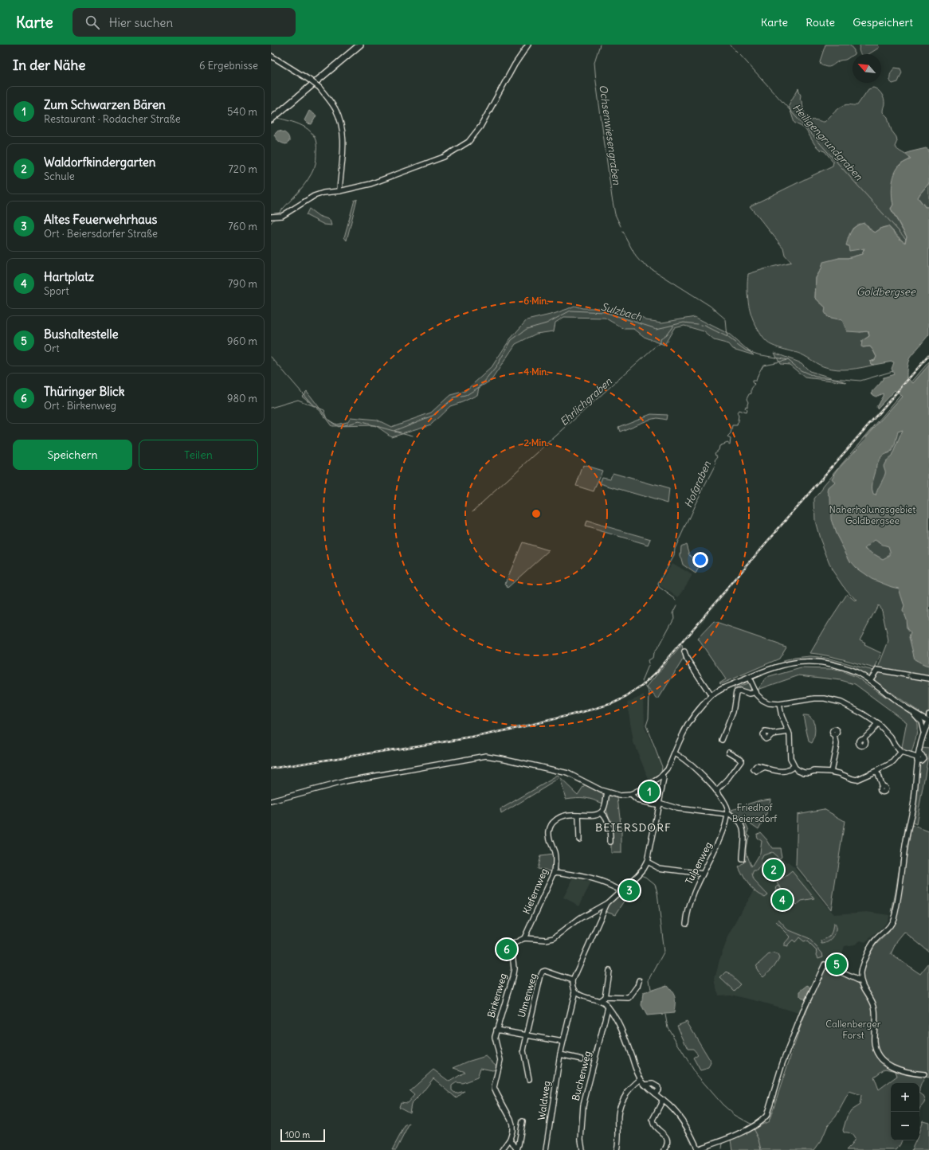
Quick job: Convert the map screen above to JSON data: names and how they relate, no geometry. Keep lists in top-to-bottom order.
{
  "streets": {
    "street": [
      "Tulpenweg",
      "Kiefernweg",
      "Birkenweg",
      "Ulmenweg",
      "Buchenweg",
      "Waldweg"
    ]
  },
  "crossings": [
    ["Kiefernweg", "Birkenweg"]
  ],
  "districts": ["BEIERSDORF"],
  "water": [
    "Ochsenwiesengraben",
    "Heiligengrundgraben",
    "Goldbergsee",
    "Sulzbach",
    "Ehrlichgraben",
    "Hofgraben"
  ],
  "parks": ["Naherholungsgebiet Goldbergsee", "Friedhof Beiersdorf", "Callenberger Forst"],
  "scale_bar": "100 m",
  "north": "top left",
  "page": {
    "header": "Karte",
    "search": "Hier suchen",
    "nav": ["Karte", "Route", "Gespeichert"],
    "heading": ["In der Nähe", "6 Ergebnisse"],
    "list": [
      {
        "mark": "1",
        "name": "Zum Schwarzen Bären",
        "note": "Restaurant · Rodacher Straße",
        "value": "540 m"
      },
      {
        "mark": "2",
        "name": "Waldorfkindergarten",
        "note": "Schule",
        "value": "720 m"
      },
      {
        "mark": "3",
        "name": "Altes Feuerwehrhaus",
        "note": "Ort · Beiersdorfer Straße",
        "value": "760 m"
      },
      {
        "mark": "4",
        "name": "Hartplatz",
        "note": "Sport",
        "value": "790 m"
      },
      {
        "mark": "5",
        "name": "Bushaltestelle",
        "note": "Ort",
        "value": "960 m"
      },
      {
        "mark": "6",
        "name": "Thüringer Blick",
        "note": "Ort · Birkenweg",
        "value": "980 m"
      }
    ],
    "buttons": ["Speichern", "Teilen"],
    "pins": [
      "1",
      "2",
      "3",
      "4",
      "6",
      "5"
    ],
    "map_buttons": ["+", "−"],
    "scale": "100 m"
  },
  "rings": ["6 Min.", "4 Min.", "2 Min."]
}
